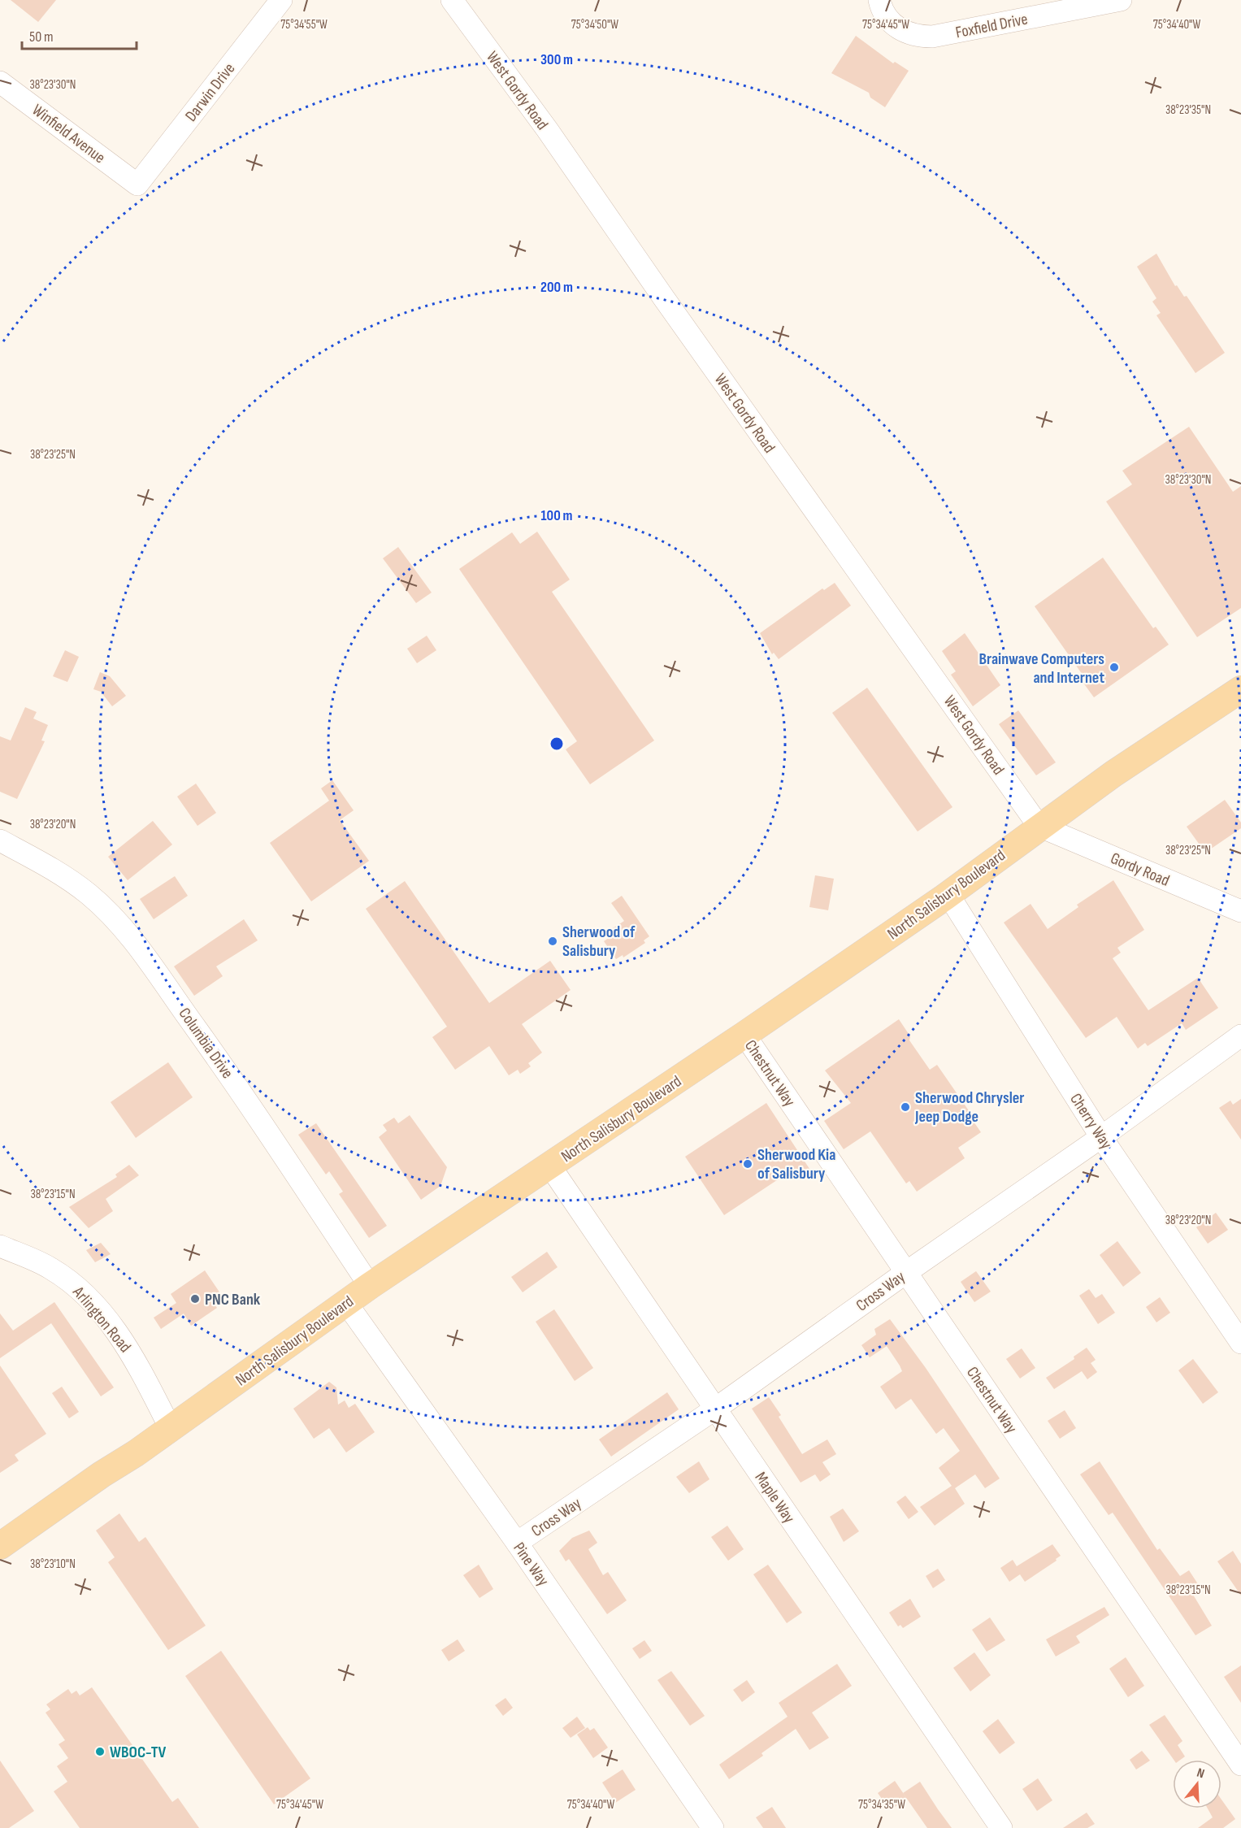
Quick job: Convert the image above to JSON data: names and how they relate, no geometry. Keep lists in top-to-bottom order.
{
  "streets": {
    "main road": ["North Salisbury Boulevard"],
    "street": [
      "Foxfield Drive",
      "West Gordy Road",
      "Darwin Drive",
      "Winfield Avenue",
      "Gordy Road",
      "Columbia Drive",
      "Chestnut Way",
      "Cherry Way",
      "Cross Way",
      "Arlington Road",
      "Maple Way",
      "Pine Way"
    ]
  },
  "crossings": [
    ["West Gordy Road", "Gordy Road"],
    ["West Gordy Road", "North Salisbury Boulevard"],
    ["Darwin Drive", "Winfield Avenue"],
    ["Gordy Road", "North Salisbury Boulevard"],
    ["North Salisbury Boulevard", "Columbia Drive"],
    ["North Salisbury Boulevard", "Chestnut Way"],
    ["North Salisbury Boulevard", "Cherry Way"],
    ["North Salisbury Boulevard", "Arlington Road"],
    ["North Salisbury Boulevard", "Maple Way"],
    ["North Salisbury Boulevard", "Pine Way"],
    ["Chestnut Way", "Cross Way"],
    ["Cherry Way", "Cross Way"],
    ["Cross Way", "Maple Way"],
    ["Cross Way", "Pine Way"]
  ],
  "places": [
    "Brainwave Computers and Internet",
    "Sherwood of Salisbury",
    "Sherwood Chrysler Jeep Dodge",
    "Sherwood Kia of Salisbury",
    "PNC Bank",
    "WBOC-TV"
  ],
  "scale_bar": "50 m",
  "north": "top",
  "coordinates": [
    "75°34'55\"W",
    "75°34'50\"W",
    "75°34'45\"W",
    "75°34'40\"W",
    "38°23'30\"N",
    "38°23'35\"N",
    "38°23'25\"N",
    "38°23'20\"N",
    "38°23'15\"N",
    "38°23'10\"N",
    "75°34'35\"W"
  ],
  "rings": ["300 m", "200 m", "100 m"]
}
